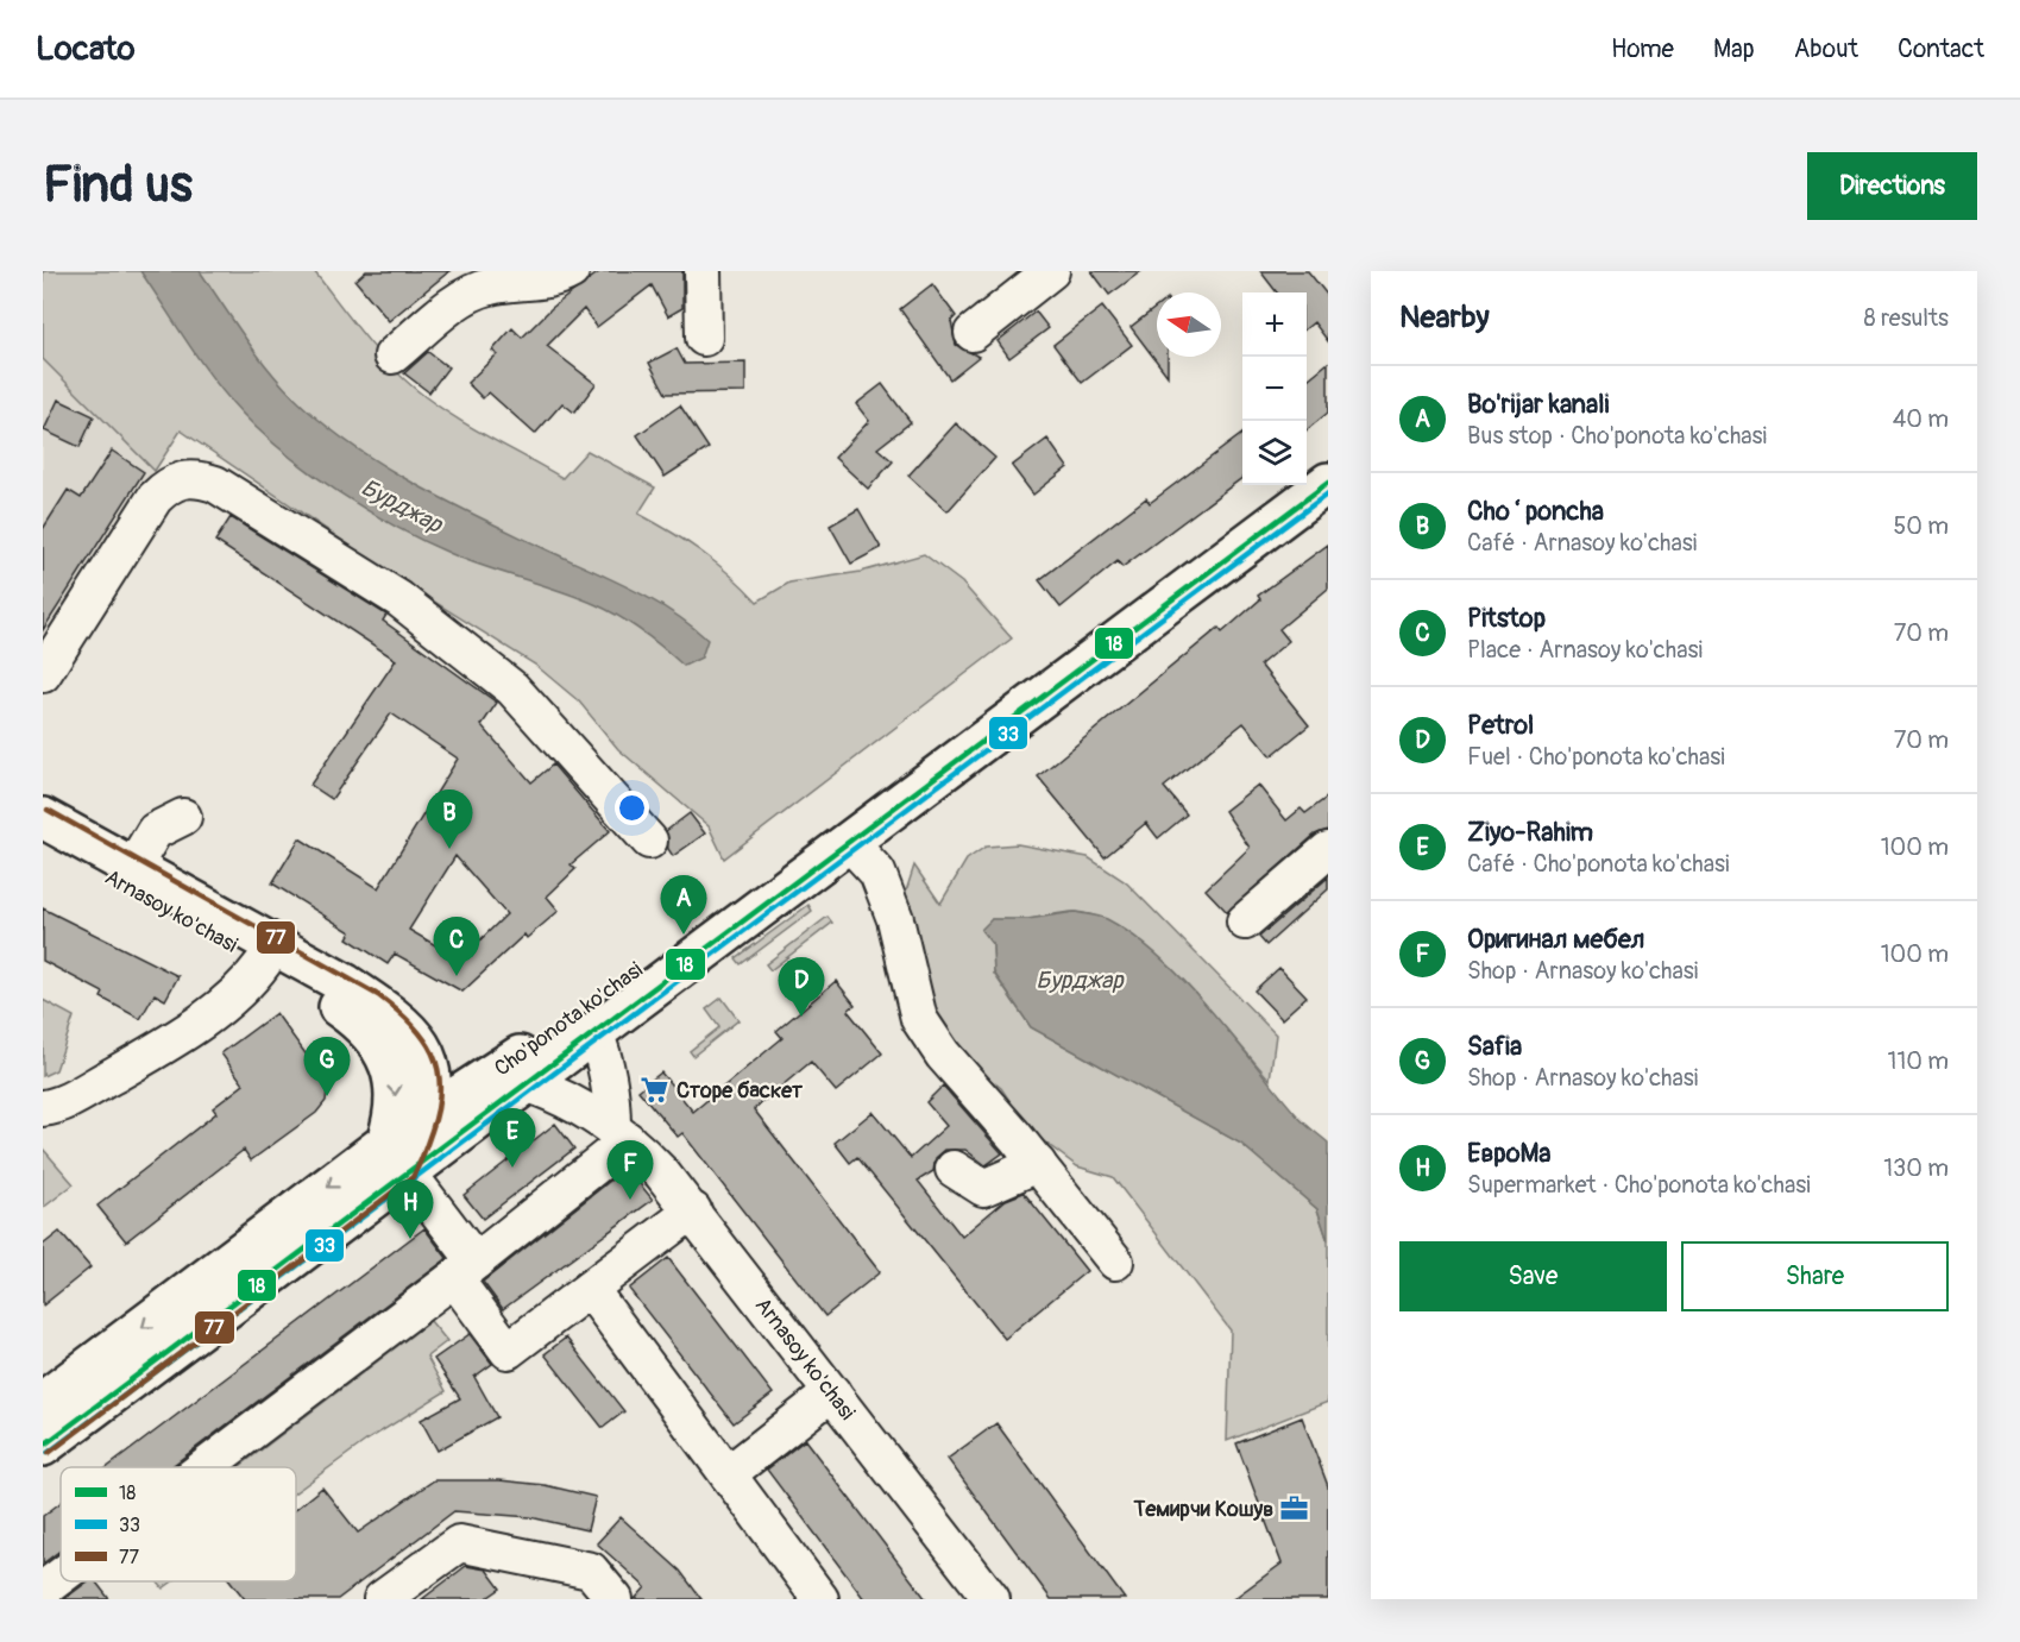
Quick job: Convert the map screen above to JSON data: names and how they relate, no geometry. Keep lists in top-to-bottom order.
{
  "streets": {
    "main road": ["Arnasoy ko'chasi", "Cho'ponota ko'chasi"]
  },
  "crossings": [
    ["Arnasoy ko'chasi", "Cho'ponota ko'chasi"]
  ],
  "water": ["Бурджар"],
  "places": {
    "supermarket": ["Сторе баскет"],
    "office": ["Темирчи Кошув"]
  },
  "lines": ["transit line 18", "transit line 33", "transit line 77"],
  "legend": ["18", "33", "77"],
  "north": "left",
  "page": {
    "header": "Locato",
    "nav": [
      "Home",
      "Map",
      "About",
      "Contact"
    ],
    "buttons": [
      "Directions",
      ["Save", "Share"]
    ],
    "title": "Find us",
    "heading": ["Nearby", "8 results"],
    "map_buttons": ["+", "−"],
    "list": [
      {
        "mark": "A",
        "name": "Bo'rijar kanali",
        "note": "Bus stop · Cho'ponota ko'chasi",
        "value": "40 m"
      },
      {
        "mark": "B",
        "name": "Choʻponcha",
        "note": "Café · Arnasoy ko'chasi",
        "value": "50 m"
      },
      {
        "mark": "C",
        "name": "Pitstop",
        "note": "Place · Arnasoy ko'chasi",
        "value": "70 m"
      },
      {
        "mark": "D",
        "name": "Petrol",
        "note": "Fuel · Cho'ponota ko'chasi",
        "value": "70 m"
      },
      {
        "mark": "E",
        "name": "Ziyo-Rahim",
        "note": "Café · Cho'ponota ko'chasi",
        "value": "100 m"
      },
      {
        "mark": "F",
        "name": "Оригинал мебел",
        "note": "Shop · Arnasoy ko'chasi",
        "value": "100 m"
      },
      {
        "mark": "G",
        "name": "Safia",
        "note": "Shop · Arnasoy ko'chasi",
        "value": "110 m"
      },
      {
        "mark": "H",
        "name": "ЕвроМа",
        "note": "Supermarket · Cho'ponota ko'chasi",
        "value": "130 m"
      }
    ],
    "pins": [
      "B",
      "A",
      "C",
      "D",
      "G",
      "E",
      "F",
      "H"
    ]
  }
}
